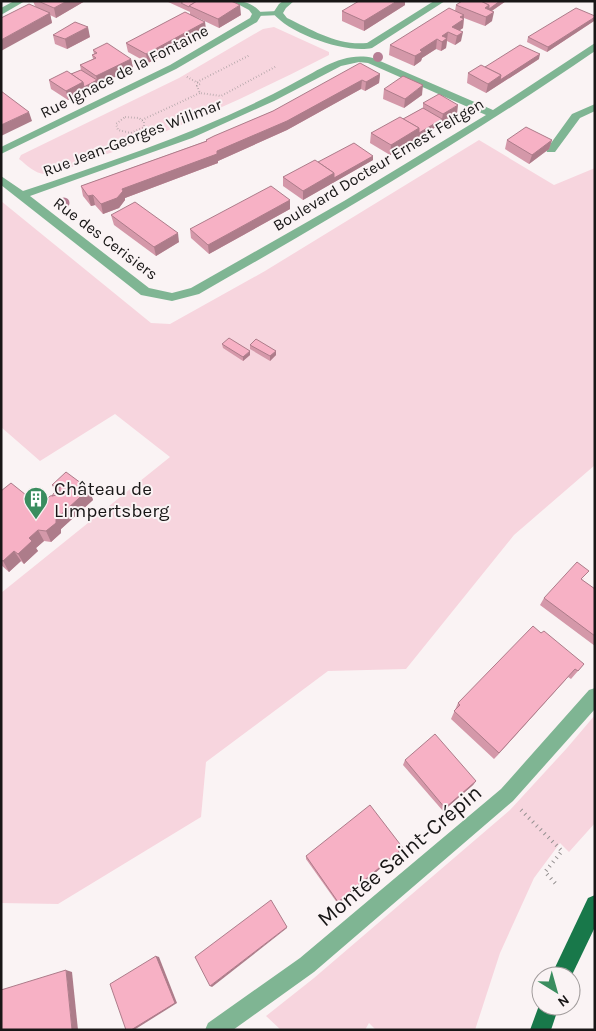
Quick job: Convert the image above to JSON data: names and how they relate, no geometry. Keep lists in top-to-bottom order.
{
  "streets": {
    "street": [
      "Rue Ignace de la Fontaine",
      "Rue Jean-Georges Willmar",
      "Boulevard Docteur Ernest Feltgen",
      "Rue des Cerisiers",
      "Montée Saint-Crépin"
    ]
  },
  "crossings": [
    ["Rue Jean-Georges Willmar", "Rue des Cerisiers"],
    ["Boulevard Docteur Ernest Feltgen", "Rue des Cerisiers"]
  ],
  "places": {
    "building": ["Château de Limpertsberg"]
  },
  "north": "bottom right"
}
